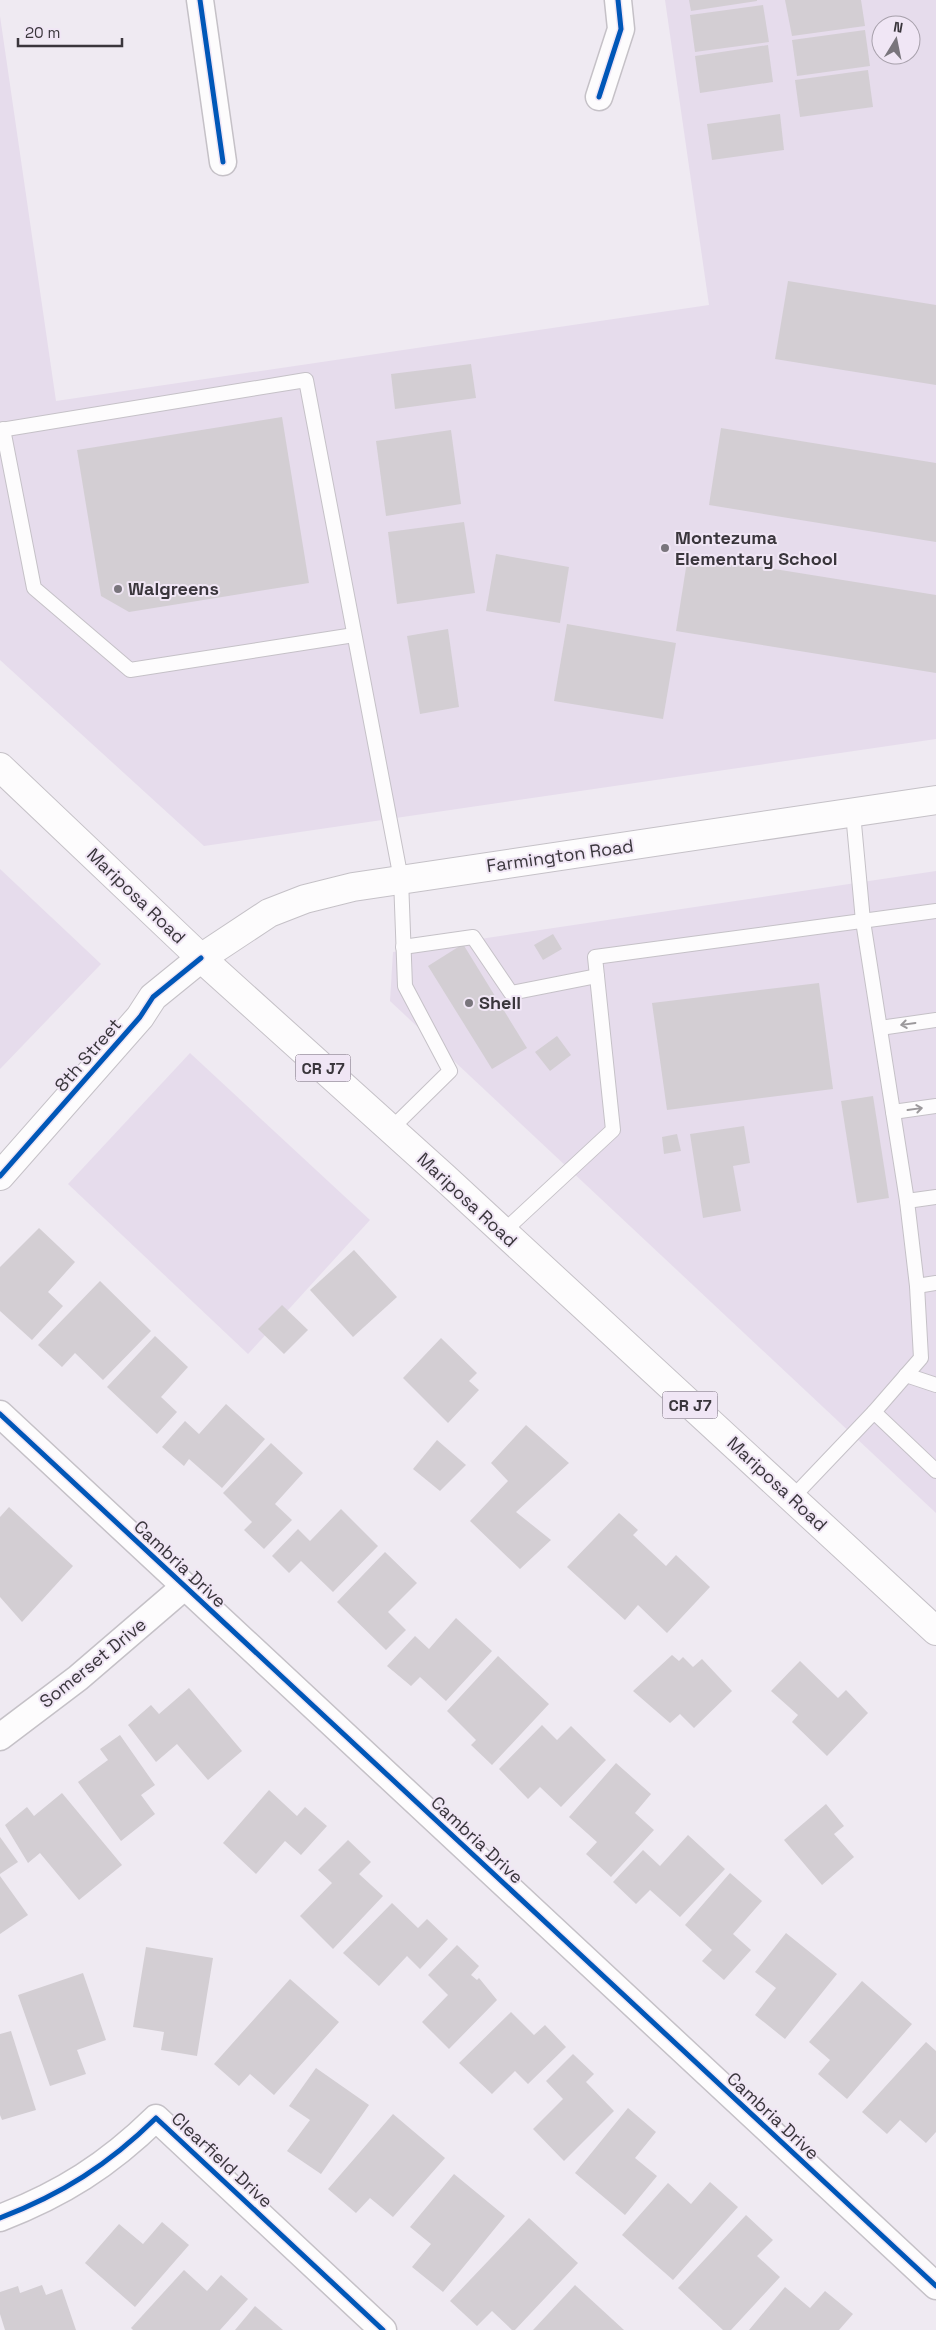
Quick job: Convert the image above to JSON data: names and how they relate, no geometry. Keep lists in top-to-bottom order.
{
  "streets": {
    "main road": [
      "Farmington Road",
      "Mariposa Road",
      "8th Street",
      "CR J7"
    ],
    "street": ["Cambria Drive", "Somerset Drive", "Clearfield Drive"]
  },
  "crossings": [
    ["Farmington Road", "Mariposa Road"],
    ["Farmington Road", "8th Street"],
    ["Mariposa Road", "8th Street"],
    ["Cambria Drive", "Somerset Drive"]
  ],
  "places": ["Montezuma Elementary School", "Walgreens", "Shell"],
  "scale_bar": "20 m",
  "north": "top"
}
